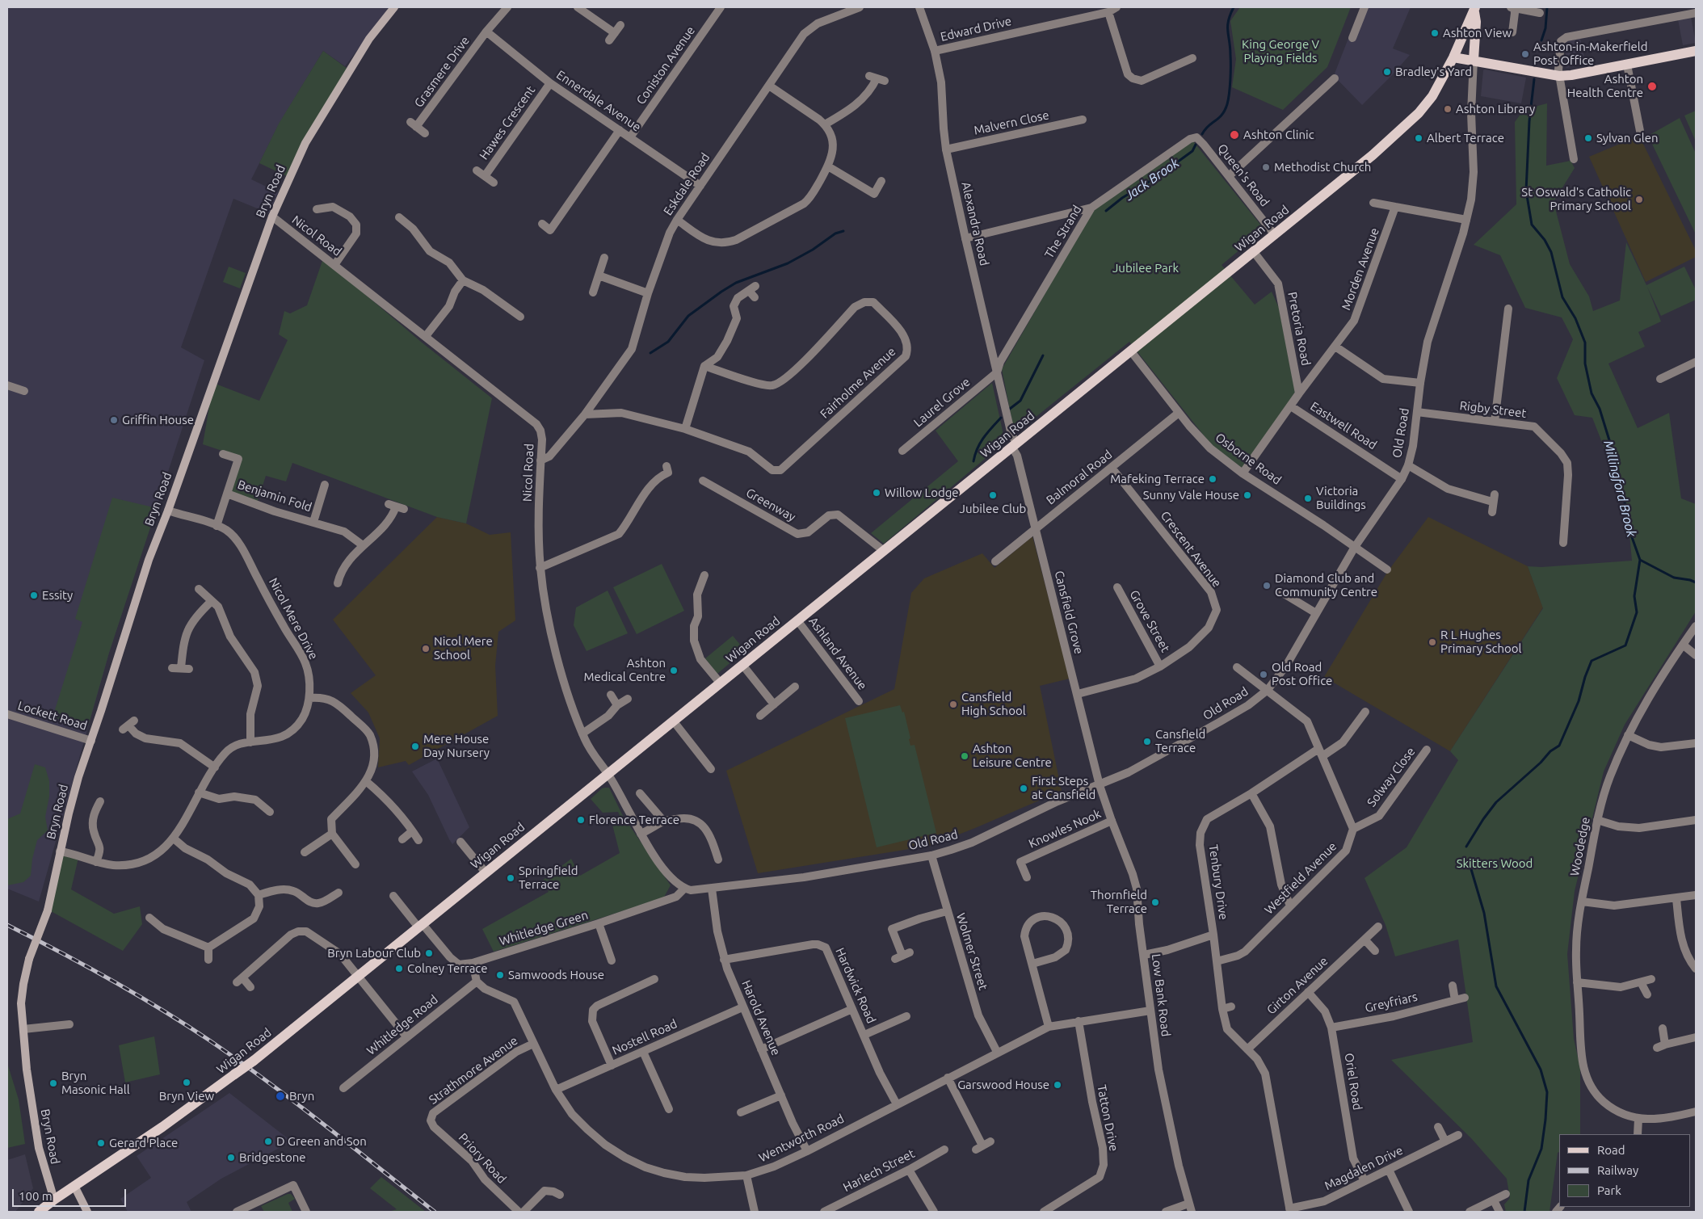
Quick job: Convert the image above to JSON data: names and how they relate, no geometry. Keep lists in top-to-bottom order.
{
  "streets": {
    "main road": ["Bryn Road", "Wigan Road"],
    "street": [
      "Edward Drive",
      "Coniston Avenue",
      "Grasmere Drive",
      "Ennerdale Avenue",
      "Hawes Crescent",
      "Malvern Close",
      "Queen's Road",
      "Eskdale Road",
      "Alexandra Road",
      "The Strand",
      "Nicol Road",
      "Morden Avenue",
      "Pretoria Road",
      "Fairholme Avenue",
      "Laurel Grove",
      "Rigby Street",
      "Eastwell Road",
      "Old Road",
      "Osborne Road",
      "Balmoral Road",
      "Benjamin Fold",
      "Greenway",
      "Crescent Avenue",
      "Cansfield Grove",
      "Nicol Mere Drive",
      "Grove Street",
      "Ashland Avenue",
      "Lockett Road",
      "Solway Close",
      "Knowles Nook",
      "Woodedge",
      "Westfield Avenue",
      "Tenbury Drive",
      "Whitledge Green",
      "Wolmer Street",
      "Hardwick Road",
      "Girton Avenue",
      "Low Bank Road",
      "Greyfriars",
      "Harold Avenue",
      "Whitledge Road",
      "Nostell Road",
      "Strathmore Avenue",
      "Oriel Road",
      "Tatton Drive",
      "Wentworth Road",
      "Priory Road",
      "Magdalen Drive",
      "Harlech Street"
    ]
  },
  "crossings": [
    ["Edward Drive", "Alexandra Road"],
    ["Coniston Avenue", "Ennerdale Avenue"],
    ["Grasmere Drive", "Ennerdale Avenue"],
    ["Ennerdale Avenue", "Hawes Crescent"],
    ["Ennerdale Avenue", "Eskdale Road"],
    ["Malvern Close", "Alexandra Road"],
    ["Queen's Road", "Wigan Road"],
    ["Queen's Road", "The Strand"],
    ["Eskdale Road", "Nicol Road"],
    ["Eskdale Road", "Fairholme Avenue"],
    ["Bryn Road", "Wigan Road"],
    ["Bryn Road", "Nicol Road"],
    ["Bryn Road", "Nicol Mere Drive"],
    ["Bryn Road", "Lockett Road"],
    ["Alexandra Road", "Wigan Road"],
    ["Alexandra Road", "The Strand"],
    ["Alexandra Road", "Laurel Grove"],
    ["Alexandra Road", "Cansfield Grove"],
    ["Wigan Road", "Nicol Road"],
    ["Wigan Road", "Pretoria Road"],
    ["Wigan Road", "Old Road"],
    ["Wigan Road", "Osborne Road"],
    ["Wigan Road", "Greenway"],
    ["Wigan Road", "Cansfield Grove"],
    ["Wigan Road", "Ashland Avenue"],
    ["Wigan Road", "Whitledge Green"],
    ["The Strand", "Laurel Grove"],
    ["Morden Avenue", "Pretoria Road"],
    ["Morden Avenue", "Eastwell Road"],
    ["Morden Avenue", "Osborne Road"],
    ["Rigby Street", "Old Road"],
    ["Eastwell Road", "Old Road"],
    ["Old Road", "Osborne Road"],
    ["Old Road", "Cansfield Grove"],
    ["Old Road", "Whitledge Green"],
    ["Old Road", "Wolmer Street"],
    ["Old Road", "Low Bank Road"],
    ["Old Road", "Harold Avenue"],
    ["Osborne Road", "Balmoral Road"],
    ["Balmoral Road", "Crescent Avenue"],
    ["Balmoral Road", "Cansfield Grove"],
    ["Benjamin Fold", "Nicol Mere Drive"],
    ["Crescent Avenue", "Cansfield Grove"],
    ["Crescent Avenue", "Grove Street"],
    ["Cansfield Grove", "Low Bank Road"],
    ["Solway Close", "Westfield Avenue"],
    ["Knowles Nook", "Low Bank Road"],
    ["Westfield Avenue", "Tenbury Drive"],
    ["Tenbury Drive", "Girton Avenue"],
    ["Tenbury Drive", "Magdalen Drive"],
    ["Wolmer Street", "Wentworth Road"],
    ["Hardwick Road", "Harold Avenue"],
    ["Hardwick Road", "Wentworth Road"],
    ["Girton Avenue", "Oriel Road"],
    ["Low Bank Road", "Wentworth Road"],
    ["Greyfriars", "Oriel Road"],
    ["Harold Avenue", "Nostell Road"],
    ["Harold Avenue", "Wentworth Road"],
    ["Whitledge Road", "Wentworth Road"],
    ["Nostell Road", "Wentworth Road"],
    ["Strathmore Avenue", "Wentworth Road"],
    ["Strathmore Avenue", "Priory Road"],
    ["Oriel Road", "Magdalen Drive"],
    ["Tatton Drive", "Wentworth Road"]
  ],
  "water": ["Jack Brook", "Millingford Brook"],
  "parks": ["King George V Playing Fields", "Jubilee Park", "Skitters Wood"],
  "places": [
    "Ashton View",
    "Ashton-in-Makerfield Post Office",
    "Bradley's Yard",
    "Ashton Health Centre",
    "Ashton Library",
    "Ashton Clinic",
    "Albert Terrace",
    "Sylvan Glen",
    "Methodist Church",
    "St Oswald's Catholic Primary School",
    "Griffin House",
    "Mafeking Terrace",
    "Willow Lodge",
    "Jubilee Club",
    "Sunny Vale House",
    "Victoria Buildings",
    "Diamond Club and Community Centre",
    "Essity",
    "R L Hughes Primary School",
    "Nicol Mere School",
    "Ashton Medical Centre",
    "Old Road Post Office",
    "Cansfield High School",
    "Cansfield Terrace",
    "Mere House Day Nursery",
    "Ashton Leisure Centre",
    "First Steps at Cansfield",
    "Florence Terrace",
    "Springfield Terrace",
    "Thornfield Terrace",
    "Bryn Labour Club",
    "Colney Terrace",
    "Samwoods House",
    "Bryn View",
    "Bryn Masonic Hall",
    "Garswood House",
    "Bryn",
    "D Green and Son",
    "Gerard Place",
    "Bridgestone"
  ],
  "legend": ["Road", "Railway", "Park"],
  "scale_bar": "100 m"
}
